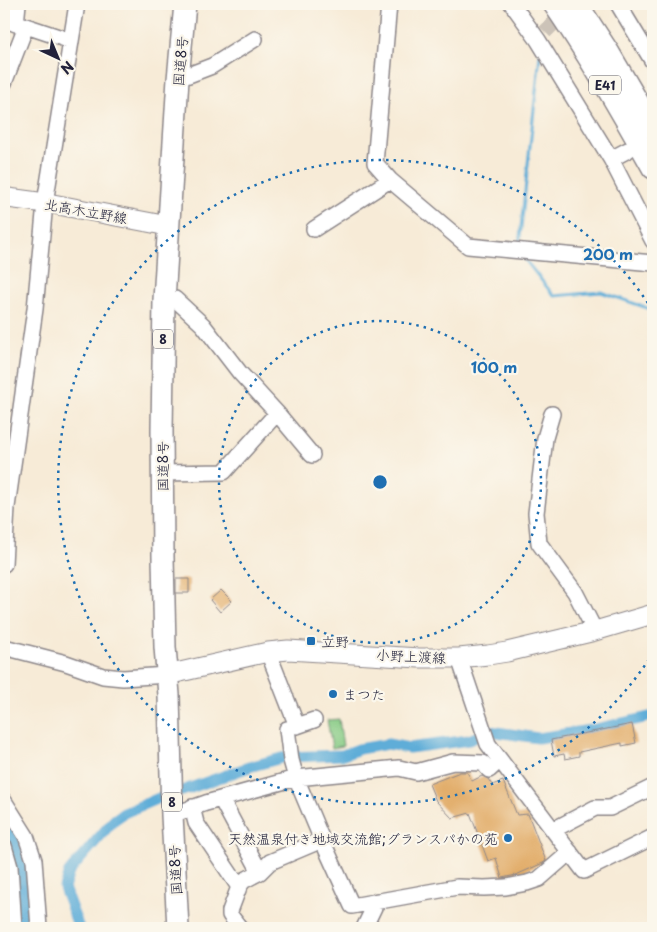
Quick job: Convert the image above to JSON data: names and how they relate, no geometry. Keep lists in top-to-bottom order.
{
  "streets": {
    "highway": ["国道8号", "E41", "8"],
    "main road": ["北高木立野線", "小野上渡線"]
  },
  "crossings": [
    ["国道8号", "北高木立野線"],
    ["国道8号", "小野上渡線"]
  ],
  "places": {
    "transit": ["立野"],
    "other": ["まつた", "天然温泉付き地域交流館;グランスパかの苑"]
  },
  "north": "bottom right",
  "rings": ["200 m", "100 m"]
}
